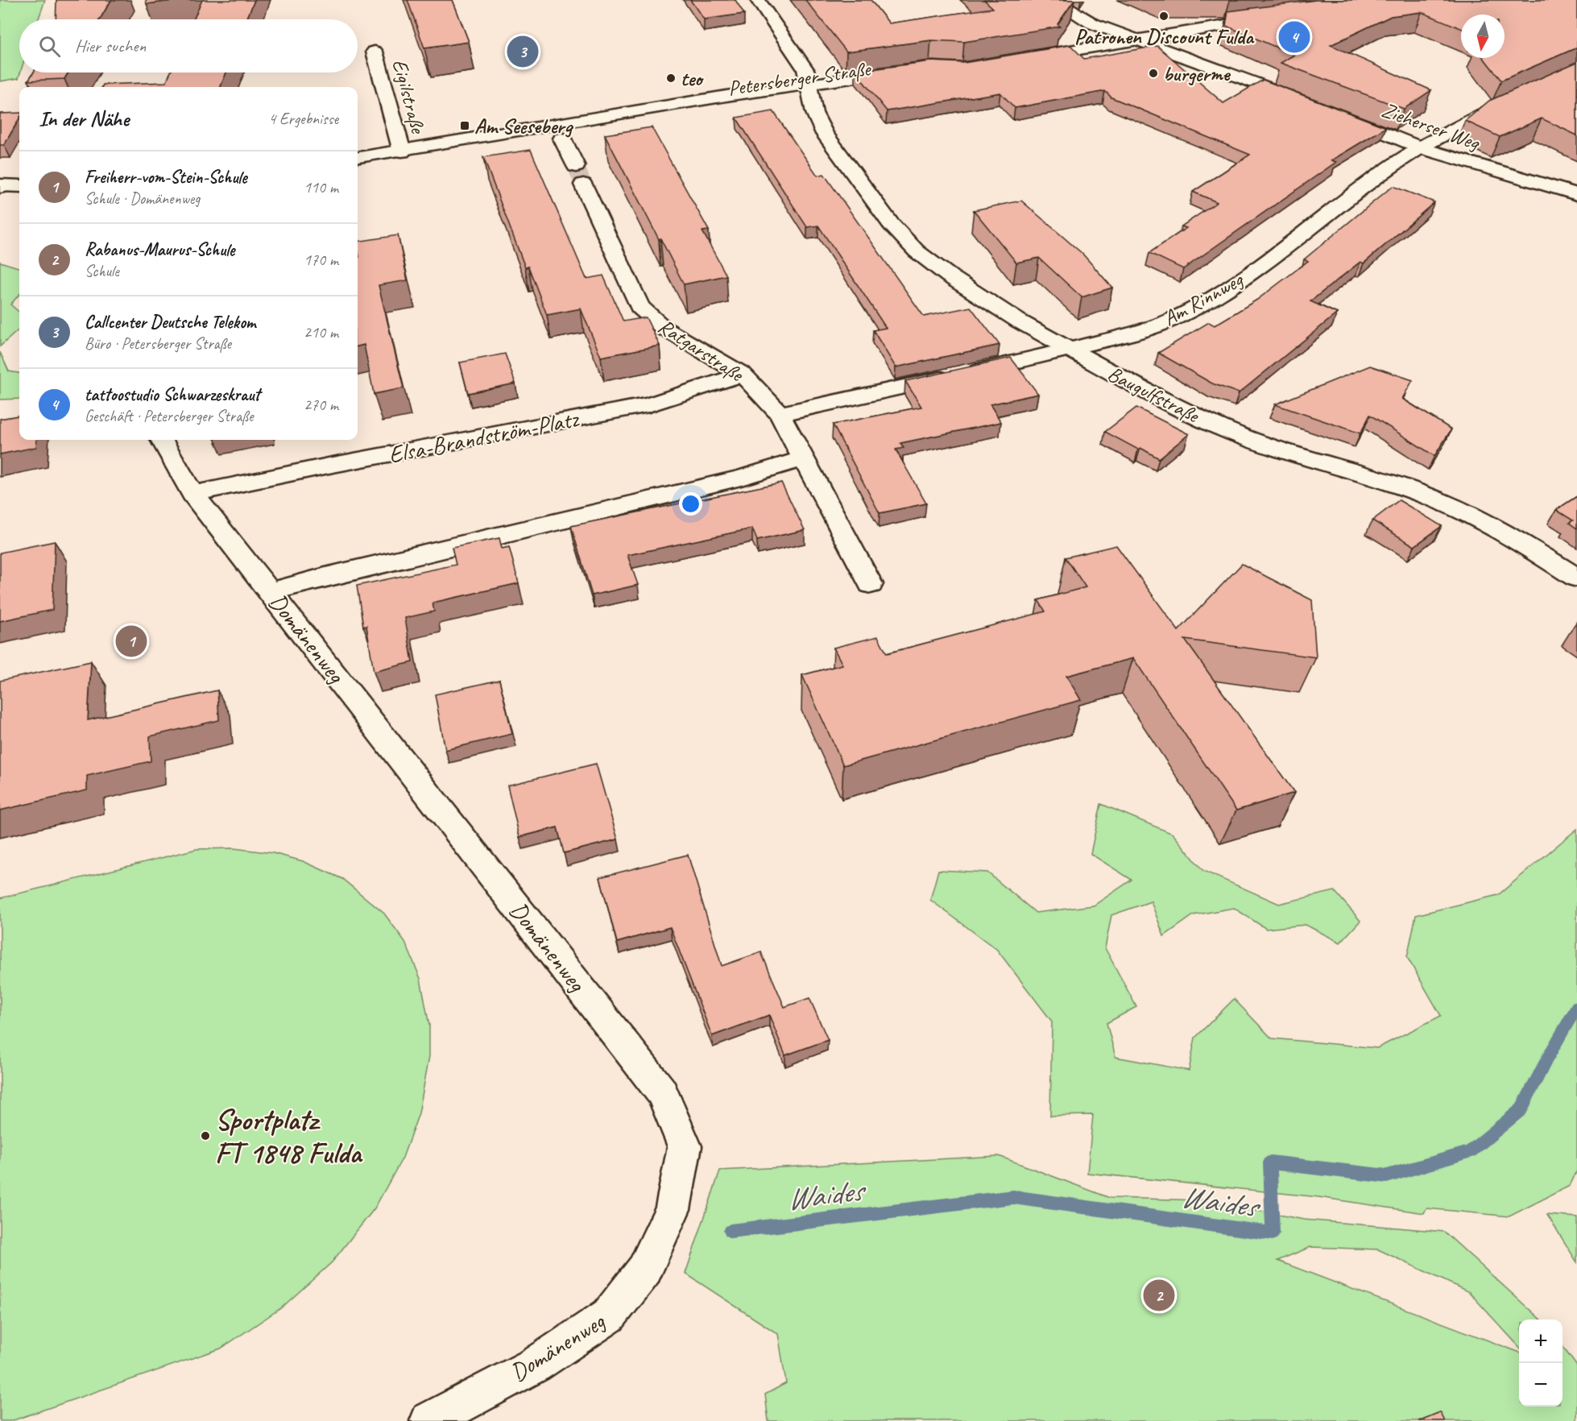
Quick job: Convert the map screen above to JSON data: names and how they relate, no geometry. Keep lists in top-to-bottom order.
{
  "streets": {
    "street": [
      "Petersberger Straße",
      "Eigilstraße",
      "Zieherser Weg",
      "Am Rinnweg",
      "Ratgarstraße",
      "Baugulfstraße",
      "Elsa-Brandström-Platz",
      "Domänenweg"
    ]
  },
  "crossings": [
    ["Petersberger Straße", "Eigilstraße"],
    ["Petersberger Straße", "Ratgarstraße"],
    ["Petersberger Straße", "Baugulfstraße"],
    ["Zieherser Weg", "Am Rinnweg"],
    ["Am Rinnweg", "Ratgarstraße"],
    ["Am Rinnweg", "Baugulfstraße"],
    ["Ratgarstraße", "Elsa-Brandström-Platz"],
    ["Elsa-Brandström-Platz", "Domänenweg"]
  ],
  "water": ["Waides"],
  "places": {
    "other": [
      "Patronen Discount Fulda",
      "burgerme",
      "teo",
      "Sportplatz FT 1848 Fulda"
    ],
    "transit": ["Am Seeseberg"]
  },
  "north": "bottom",
  "page": {
    "pins": [
      "4",
      "3",
      "1",
      "2"
    ],
    "search": "Hier suchen",
    "heading": ["In der Nähe", "4 Ergebnisse"],
    "list": [
      {
        "mark": "1",
        "name": "Freiherr-vom-Stein-Schule",
        "note": "Schule · Domänenweg",
        "value": "110 m"
      },
      {
        "mark": "2",
        "name": "Rabanus-Maurus-Schule",
        "note": "Schule",
        "value": "170 m"
      },
      {
        "mark": "3",
        "name": "Callcenter Deutsche Telekom",
        "note": "Büro · Petersberger Straße",
        "value": "210 m"
      },
      {
        "mark": "4",
        "name": "tattoostudio Schwarzeskraut",
        "note": "Geschäft · Petersberger Straße",
        "value": "270 m"
      }
    ],
    "map_buttons": ["+", "−"]
  }
}
